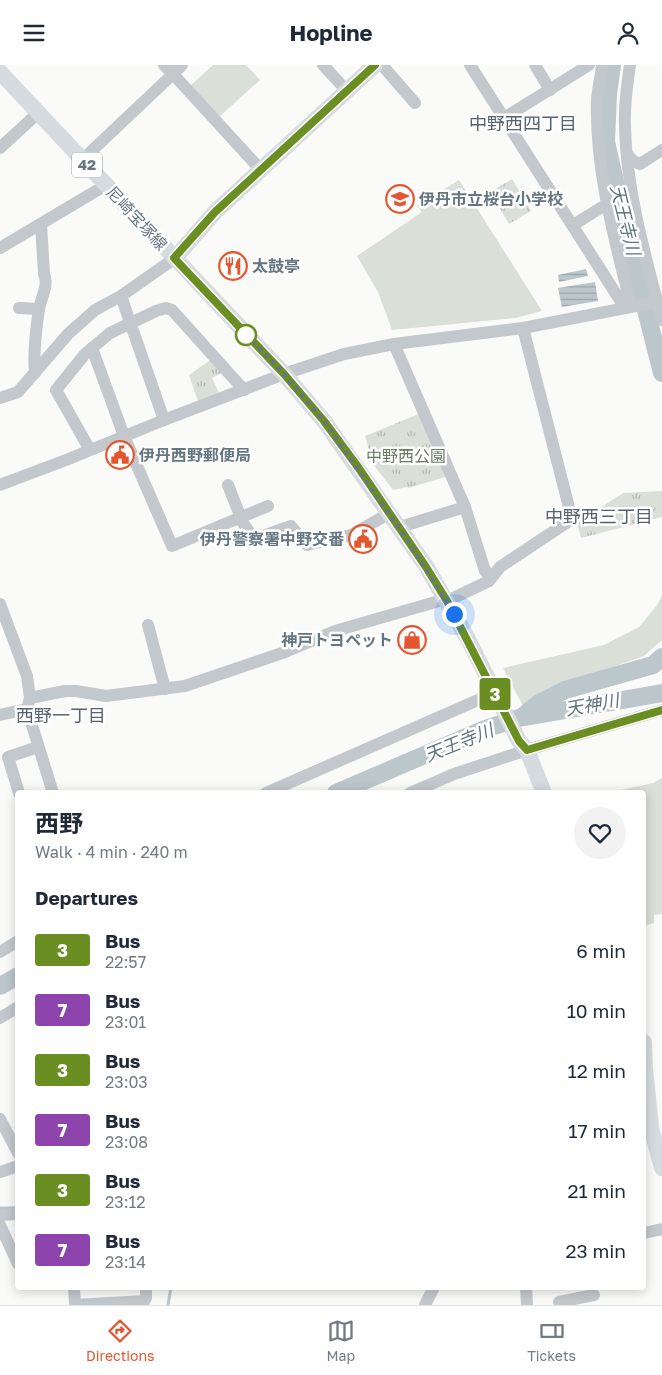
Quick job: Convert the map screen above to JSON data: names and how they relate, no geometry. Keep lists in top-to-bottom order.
{
  "streets": {
    "main road": ["42", "尼崎宝塚線"]
  },
  "districts": ["中野西四丁目", "中野西三丁目", "西野一丁目"],
  "water": ["天王寺川", "天神川"],
  "parks": ["中野西公園"],
  "places": {
    "school or university": ["伊丹市立桜台小学校"],
    "restaurant": ["太鼓亭"],
    "public building": ["伊丹西野郵便局", "伊丹警察署中野交番"],
    "shop": ["神戸トヨペット"]
  },
  "lines": ["bus line 3"],
  "page": {
    "header": "Hopline",
    "on_map": "3",
    "heading": [
      ["西野", "Walk · 4 min · 240 m"],
      "Departures"
    ],
    "list": [
      {
        "mark": "3",
        "name": "Bus",
        "note": "22:57",
        "value": "6 min"
      },
      {
        "mark": "7",
        "name": "Bus",
        "note": "23:01",
        "value": "10 min"
      },
      {
        "mark": "3",
        "name": "Bus",
        "note": "23:03",
        "value": "12 min"
      },
      {
        "mark": "7",
        "name": "Bus",
        "note": "23:08",
        "value": "17 min"
      },
      {
        "mark": "3",
        "name": "Bus",
        "note": "23:12",
        "value": "21 min"
      },
      {
        "mark": "7",
        "name": "Bus",
        "note": "23:14",
        "value": "23 min"
      }
    ],
    "tabs": ["Directions", "Map", "Tickets"]
  }
}
